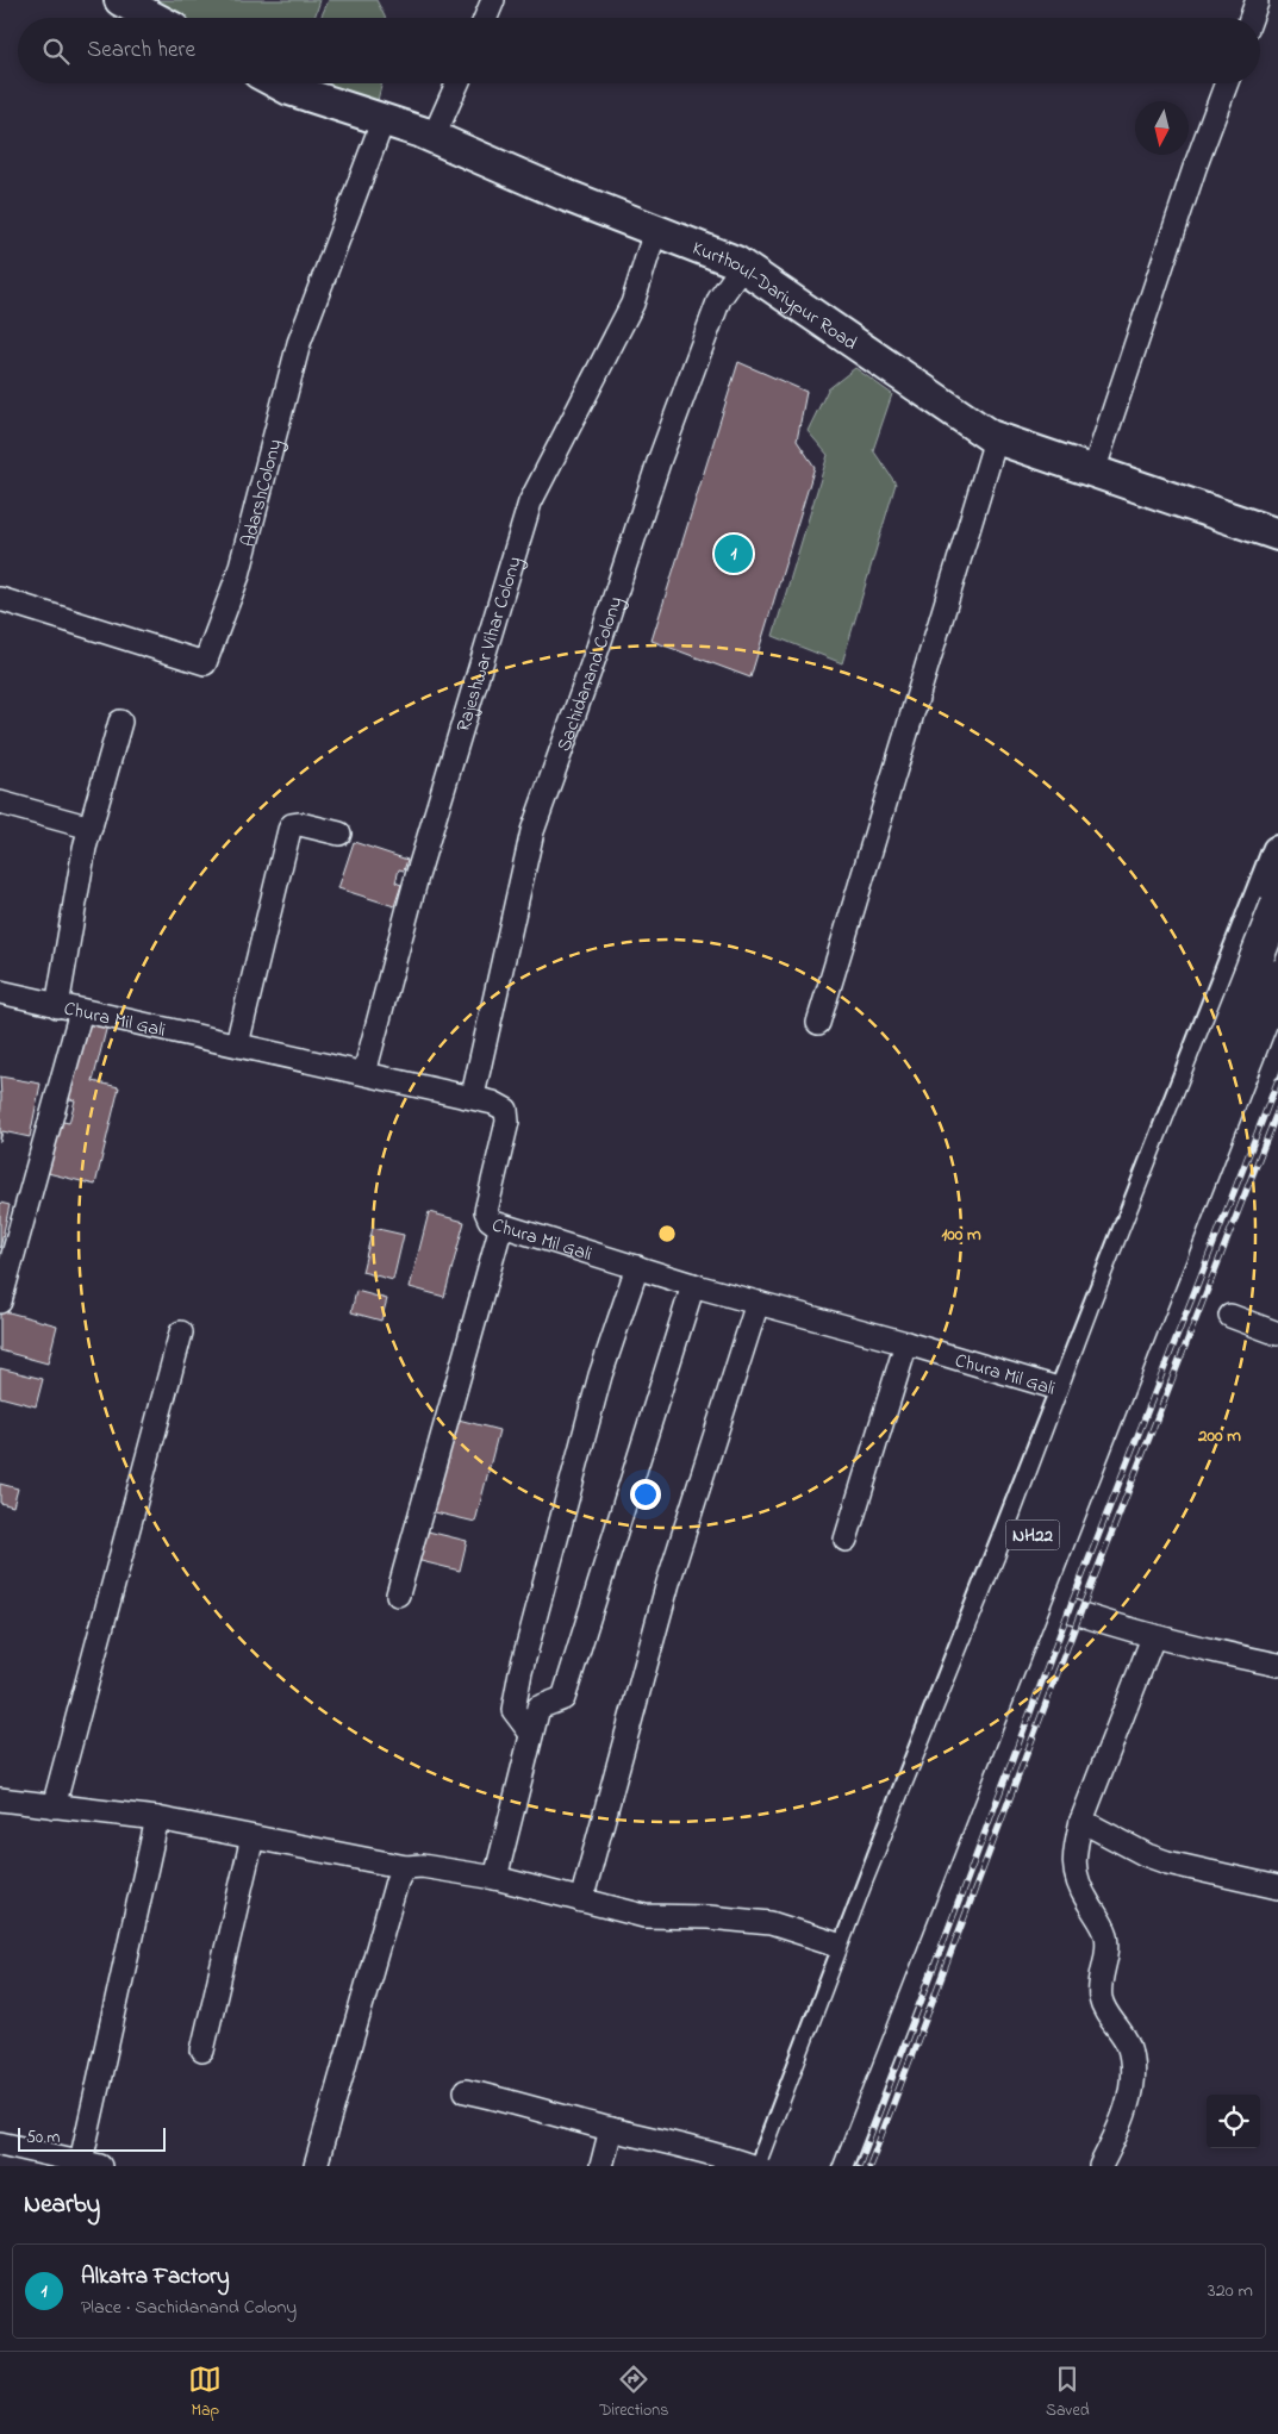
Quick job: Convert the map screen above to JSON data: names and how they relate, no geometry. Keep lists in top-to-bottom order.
{
  "streets": {
    "highway": ["NH22"],
    "street": [
      "Kurthoul-Dariypur Road",
      "AdarshColony",
      "Rajeshwar Vihar Colony",
      "Sachidanand Colony",
      "Chura Mil Gali"
    ]
  },
  "crossings": [
    ["Kurthoul-Dariypur Road", "AdarshColony"],
    ["Kurthoul-Dariypur Road", "Rajeshwar Vihar Colony"],
    ["Kurthoul-Dariypur Road", "Sachidanand Colony"],
    ["Rajeshwar Vihar Colony", "Chura Mil Gali"],
    ["Sachidanand Colony", "Chura Mil Gali"]
  ],
  "scale_bar": "50 m",
  "north": "bottom",
  "page": {
    "search": "Search here",
    "pins": "1",
    "scale": "50 m",
    "heading": "Nearby",
    "list": [
      {
        "mark": "1",
        "name": "Alkatra Factory",
        "note": "Place · Sachidanand Colony",
        "value": "320 m"
      }
    ],
    "nav": ["Map", "Directions", "Saved"]
  },
  "rings": ["100 m", "200 m"]
}
